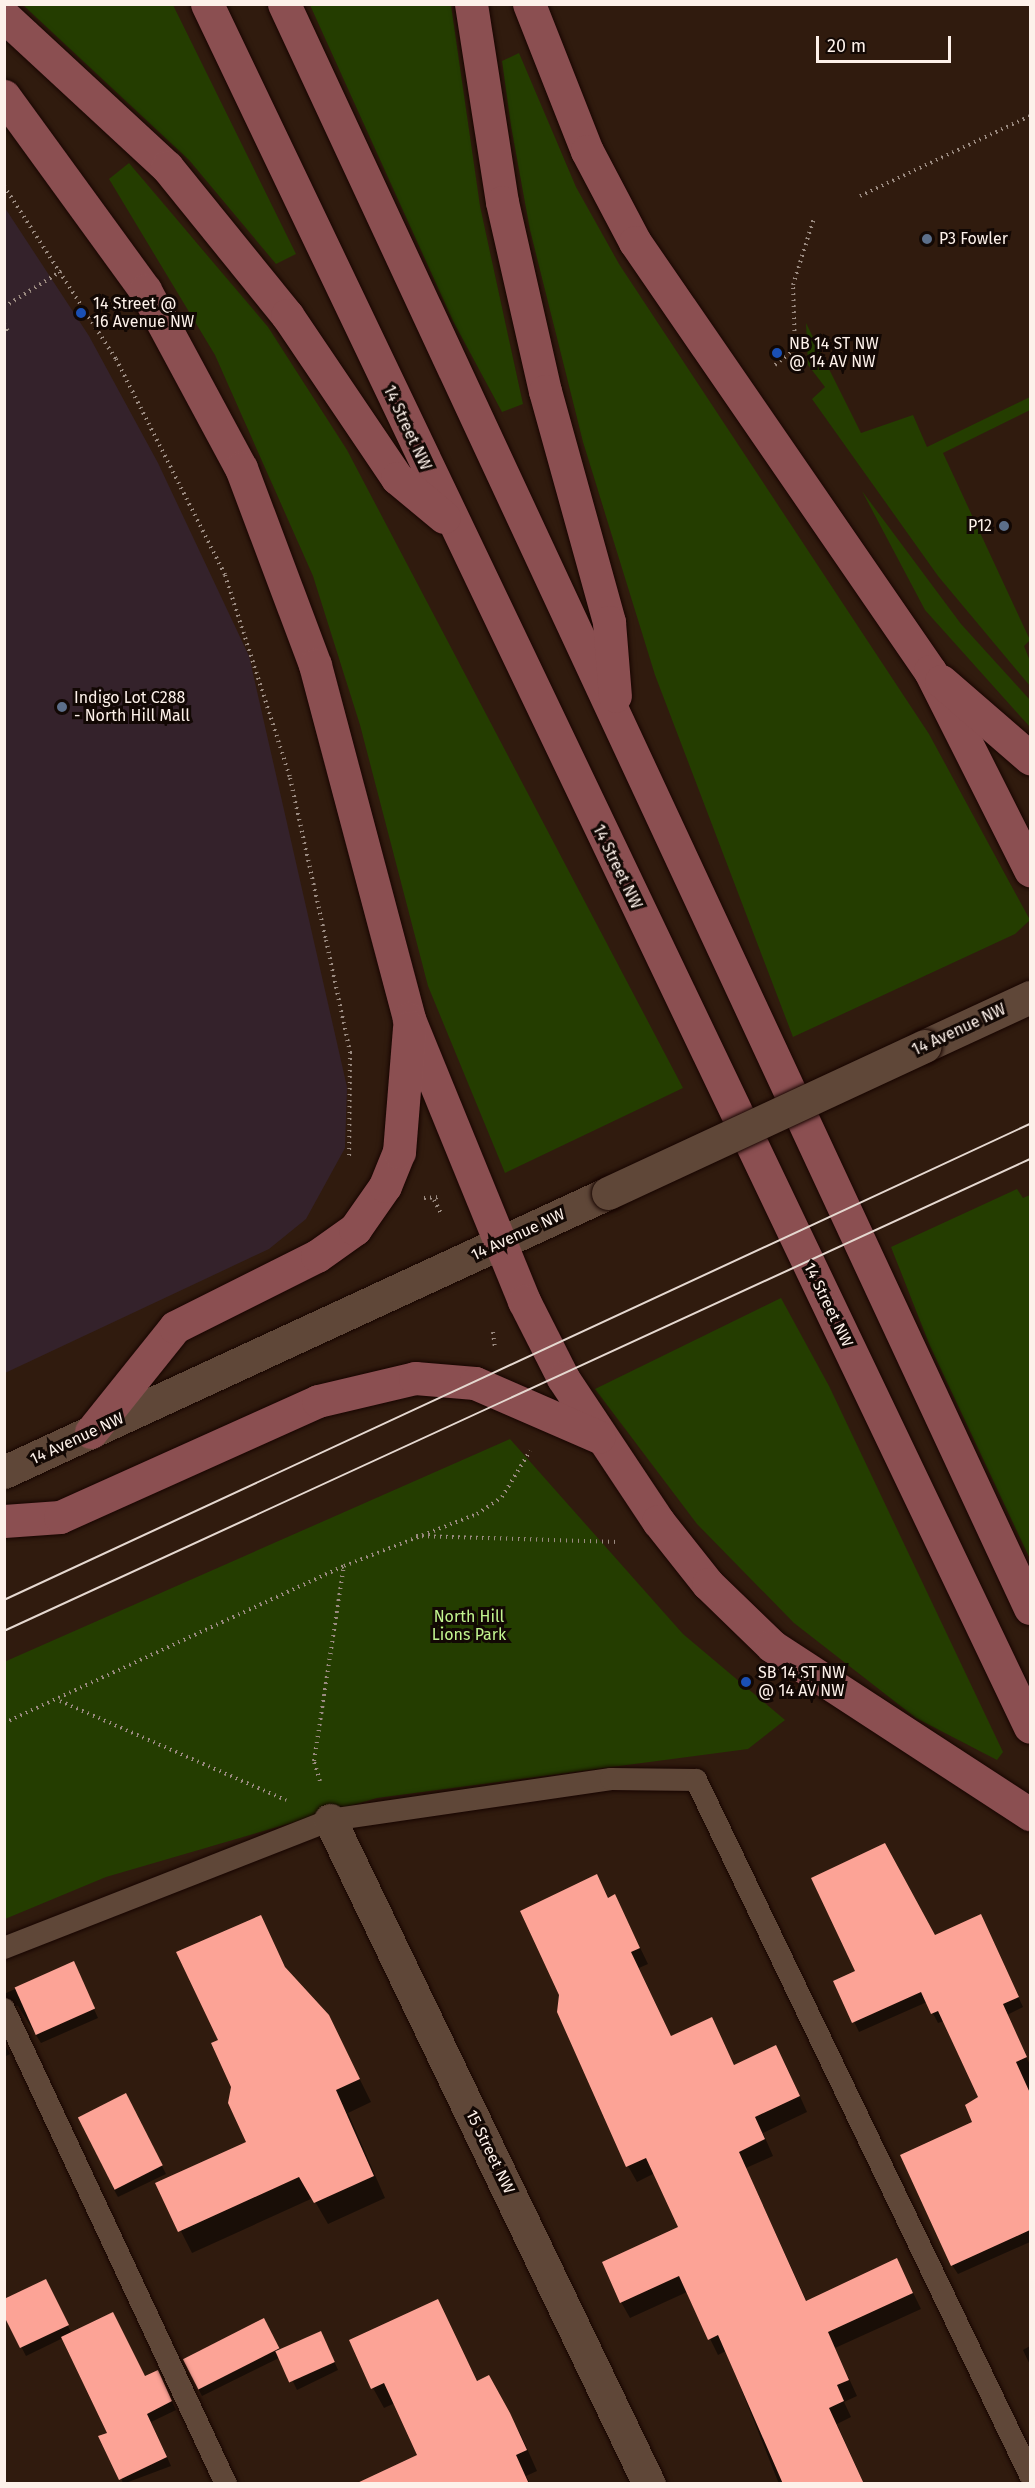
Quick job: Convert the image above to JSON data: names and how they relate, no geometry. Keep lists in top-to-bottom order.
{
  "streets": {
    "main road": ["14 Street NW"],
    "street": ["14 Avenue NW", "15 Street NW"]
  },
  "parks": ["North Hill Lions Park"],
  "places": [
    "P3 Fowler",
    "14 Street @ 16 Avenue NW",
    "NB 14 ST NW @ 14 AV NW",
    "P12",
    "Indigo Lot C288 - North Hill Mall",
    "SB 14 ST NW @ 14 AV NW"
  ],
  "scale_bar": "20 m"
}
